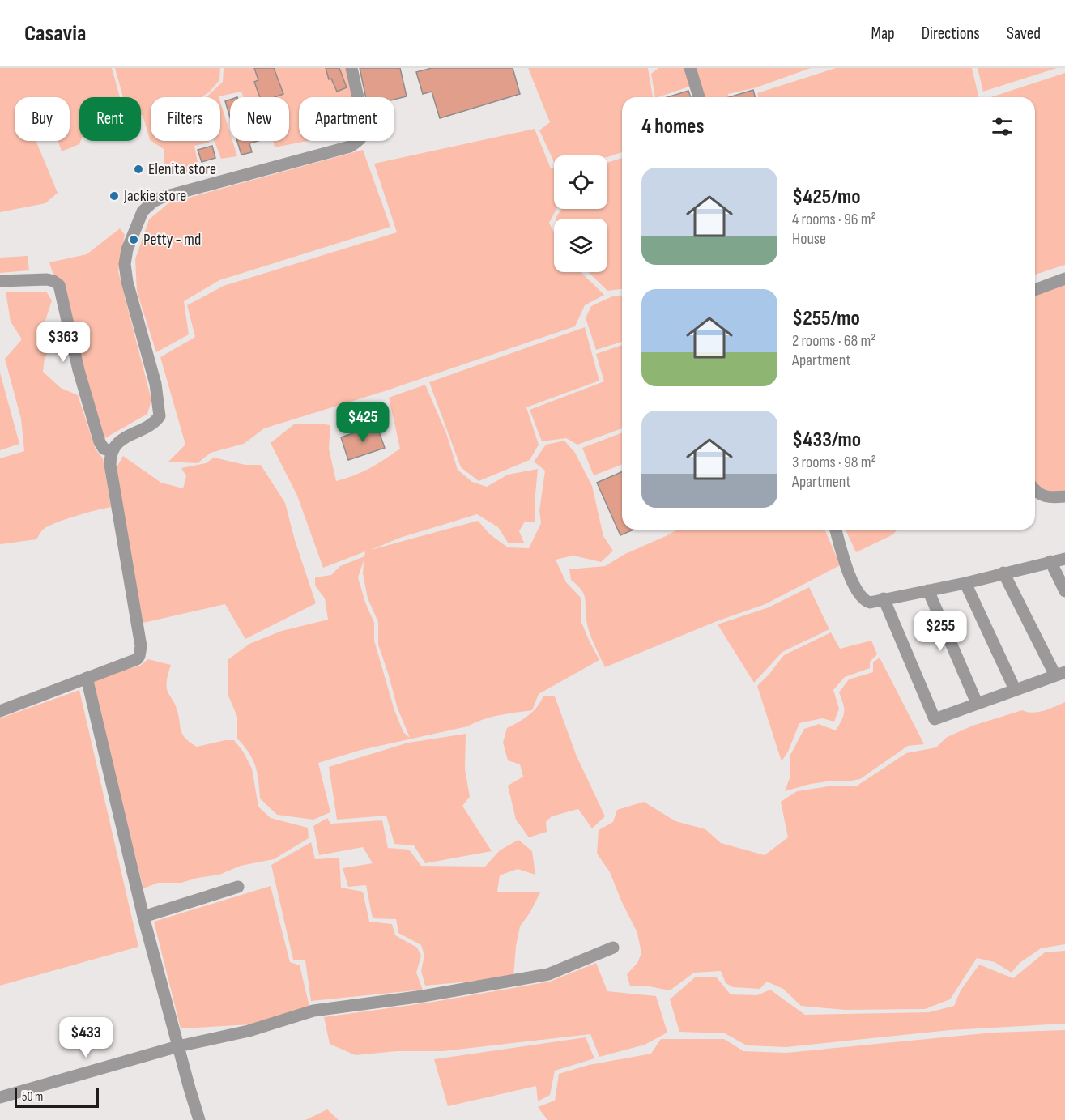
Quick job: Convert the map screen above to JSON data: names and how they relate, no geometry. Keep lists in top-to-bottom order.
{
  "places": ["Elenita store", "Jackie store", "Petty - md"],
  "scale_bar": "50 m",
  "page": {
    "header": "Casavia",
    "nav": ["Map", "Directions", "Saved"],
    "chip": [
      "Buy",
      "Rent",
      "Filters",
      "New",
      "Apartment"
    ],
    "heading": "4 homes",
    "list": [
      {
        "name": "$425/mo",
        "note": "4 rooms · 96 m² · House"
      },
      {
        "name": "$255/mo",
        "note": "2 rooms · 68 m² · Apartment"
      },
      {
        "name": "$433/mo",
        "note": "3 rooms · 98 m² · Apartment"
      }
    ],
    "price": [
      "$363",
      "$425",
      "$255",
      "$433"
    ],
    "scale": "50 m"
  }
}
